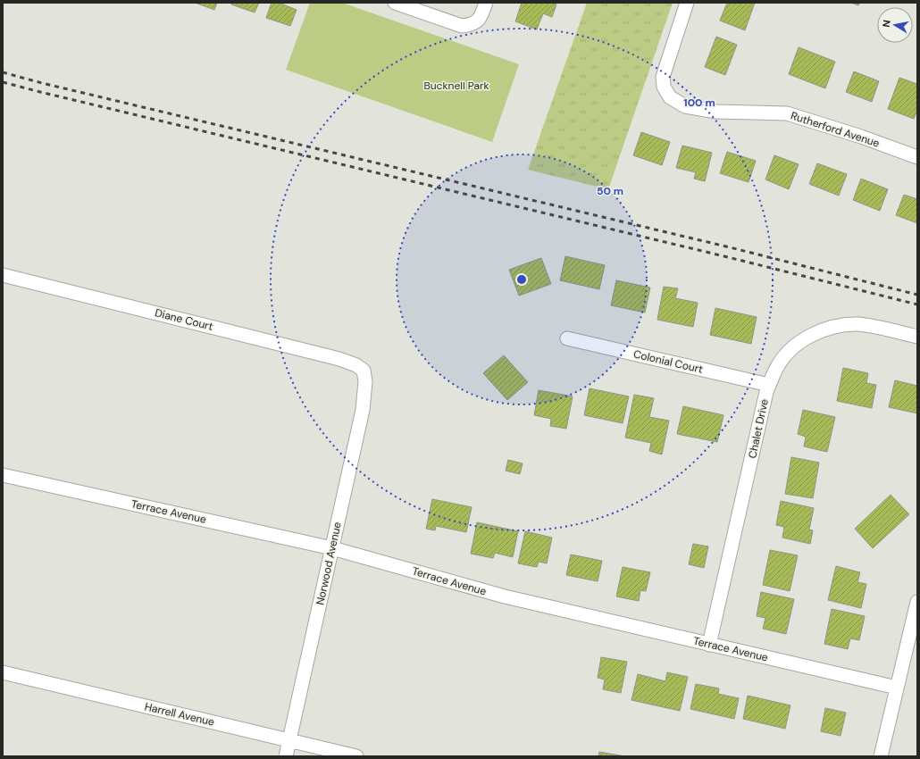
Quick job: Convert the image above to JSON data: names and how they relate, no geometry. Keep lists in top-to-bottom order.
{
  "streets": {
    "street": [
      "Rutherford Avenue",
      "Diane Court",
      "Colonial Court",
      "Chalet Drive",
      "Terrace Avenue",
      "Norwood Avenue",
      "Harrell Avenue"
    ]
  },
  "crossings": [
    ["Diane Court", "Norwood Avenue"],
    ["Colonial Court", "Chalet Drive"],
    ["Chalet Drive", "Terrace Avenue"],
    ["Terrace Avenue", "Norwood Avenue"],
    ["Norwood Avenue", "Harrell Avenue"]
  ],
  "parks": ["Bucknell Park"],
  "north": "left",
  "rings": ["100 m", "50 m"]
}
